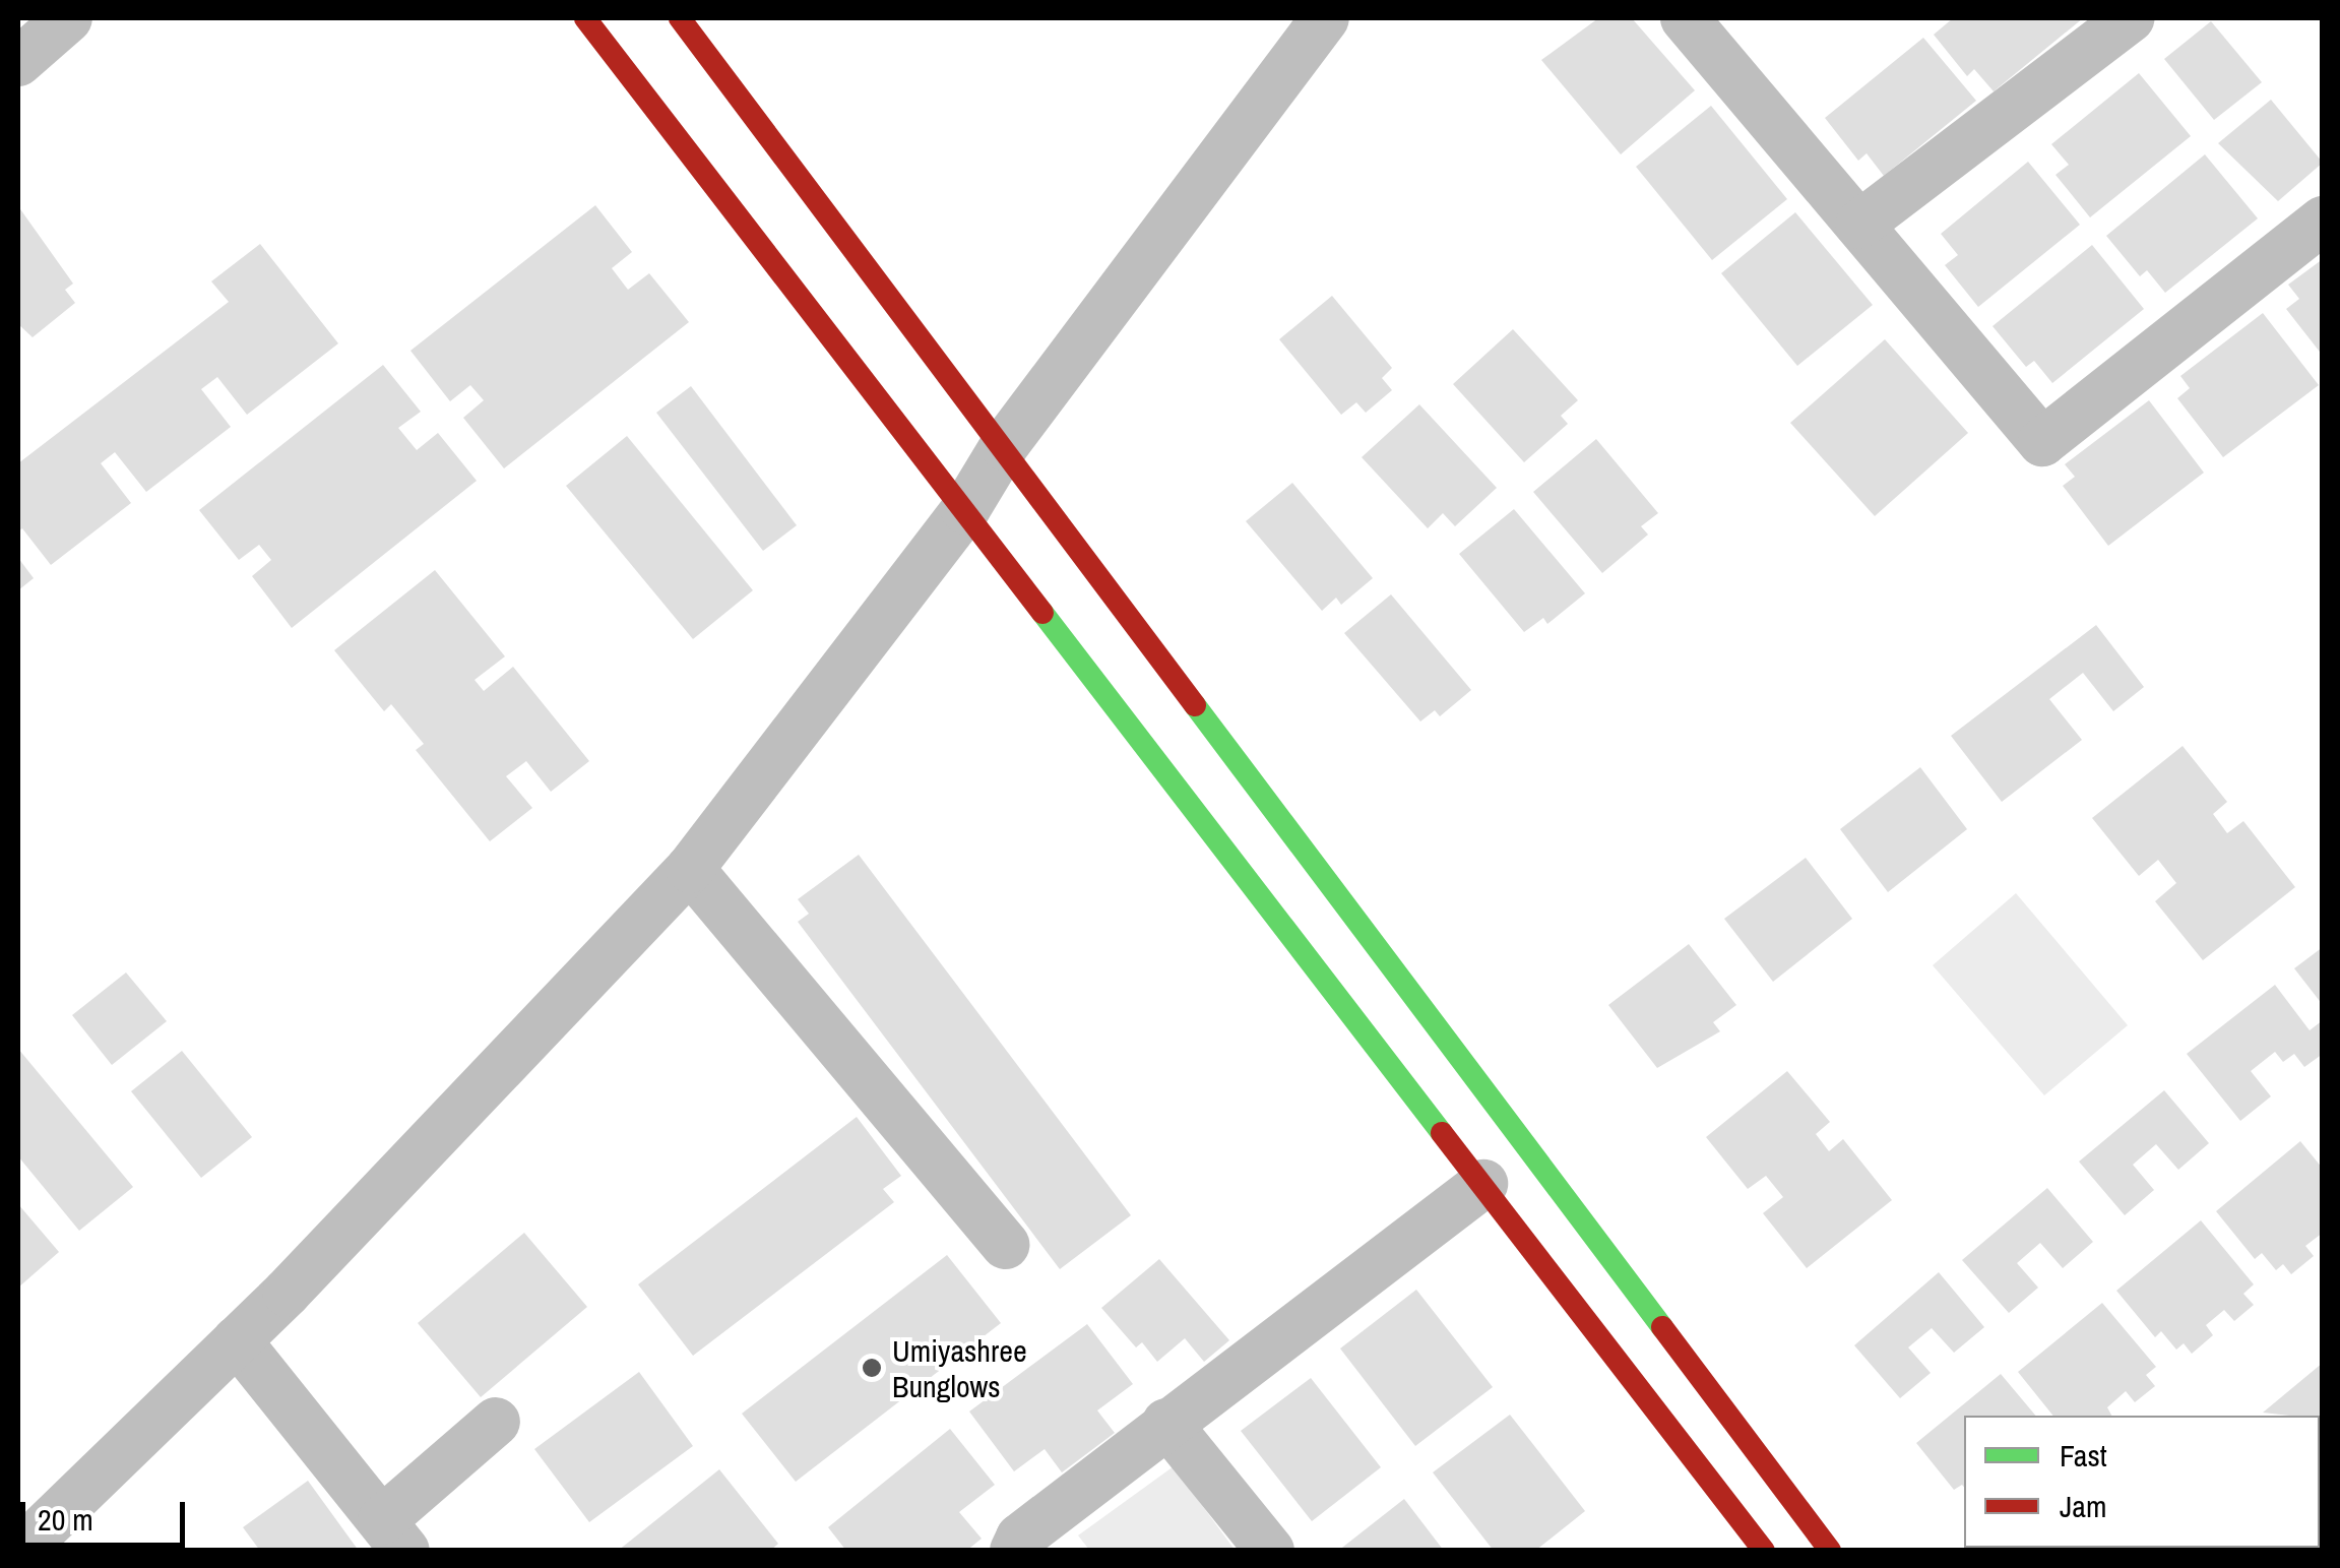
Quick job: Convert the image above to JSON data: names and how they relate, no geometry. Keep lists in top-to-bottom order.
{
  "places": ["Umiyashree Bunglows"],
  "legend": ["Fast", "Jam"],
  "scale_bar": "20 m"
}
